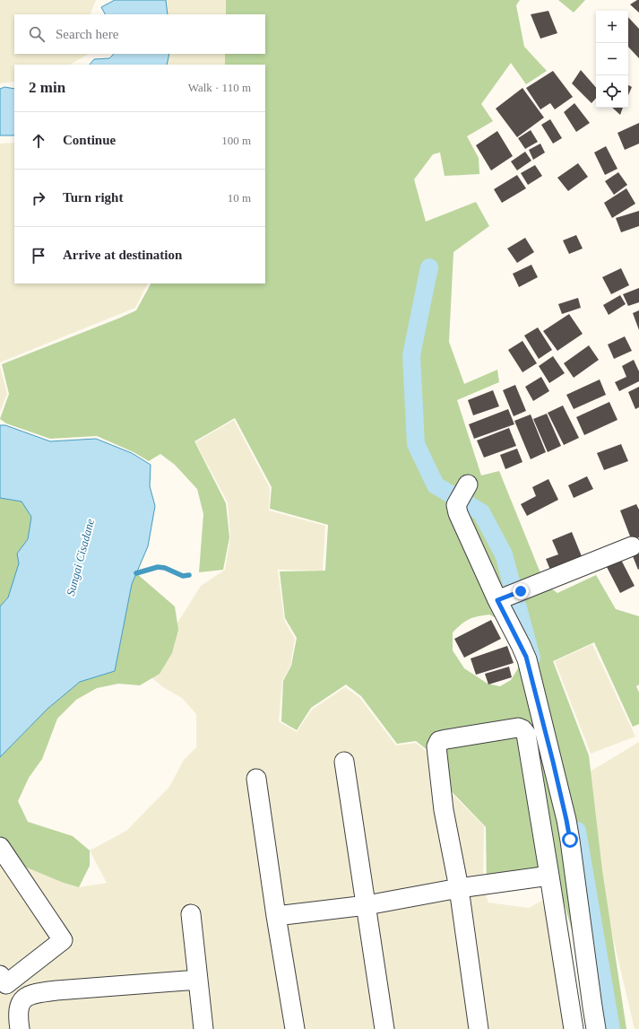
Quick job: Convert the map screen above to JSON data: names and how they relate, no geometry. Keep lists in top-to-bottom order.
{
  "water": ["Sungai Cisadane"],
  "page": {
    "map_buttons": ["+", "−"],
    "search": "Search here",
    "heading": ["2 min", "Walk · 110 m"],
    "list": [
      ["Continue", "100 m"],
      ["Turn right", "10 m"],
      "Arrive at destination"
    ]
  }
}
